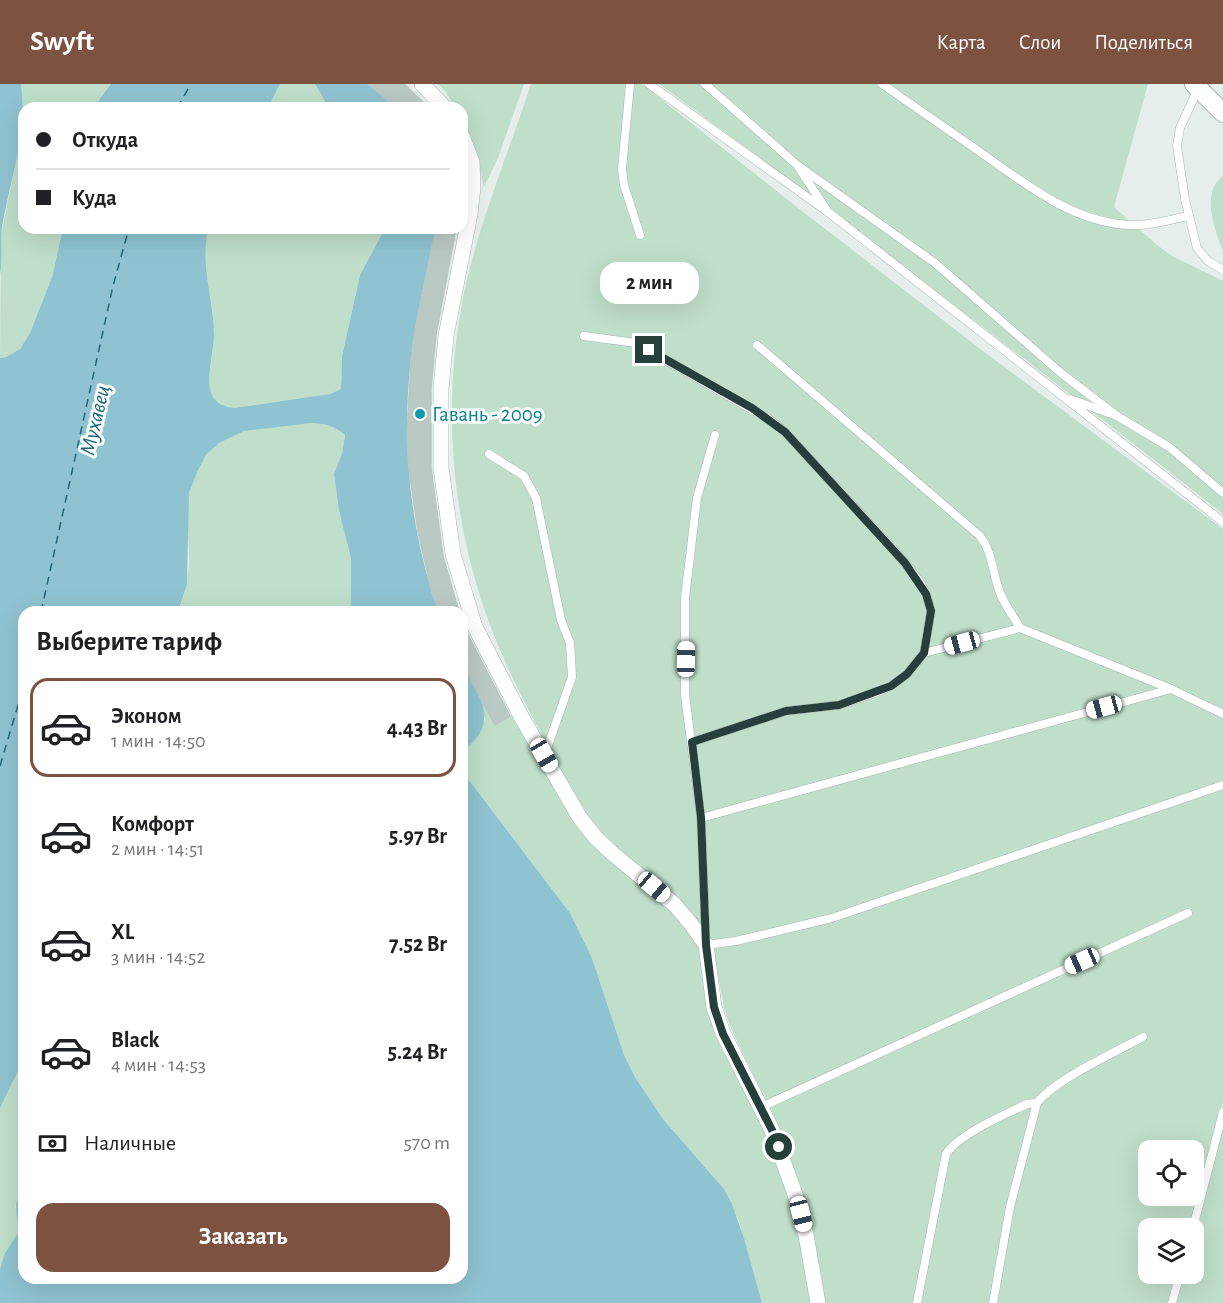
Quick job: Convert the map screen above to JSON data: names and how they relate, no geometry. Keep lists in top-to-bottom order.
{
  "water": ["Мухавец"],
  "places": ["Гавань - 2009"],
  "page": {
    "header": "Swyft",
    "nav": ["Карта", "Слои", "Поделиться"],
    "banner": ["Откуда", "Куда"],
    "bubble": "2 мин",
    "heading": "Выберите тариф",
    "list": [
      {
        "name": "Эконом",
        "note": "1 мин · 14:50",
        "value": "4.43 Br"
      },
      {
        "name": "Комфорт",
        "note": "2 мин · 14:51",
        "value": "5.97 Br"
      },
      {
        "name": "XL",
        "note": "3 мин · 14:52",
        "value": "7.52 Br"
      },
      {
        "name": "Black",
        "note": "4 мин · 14:53",
        "value": "5.24 Br"
      }
    ],
    "pay": ["Наличные", "570 m"],
    "buttons": "Заказать"
  }
}
